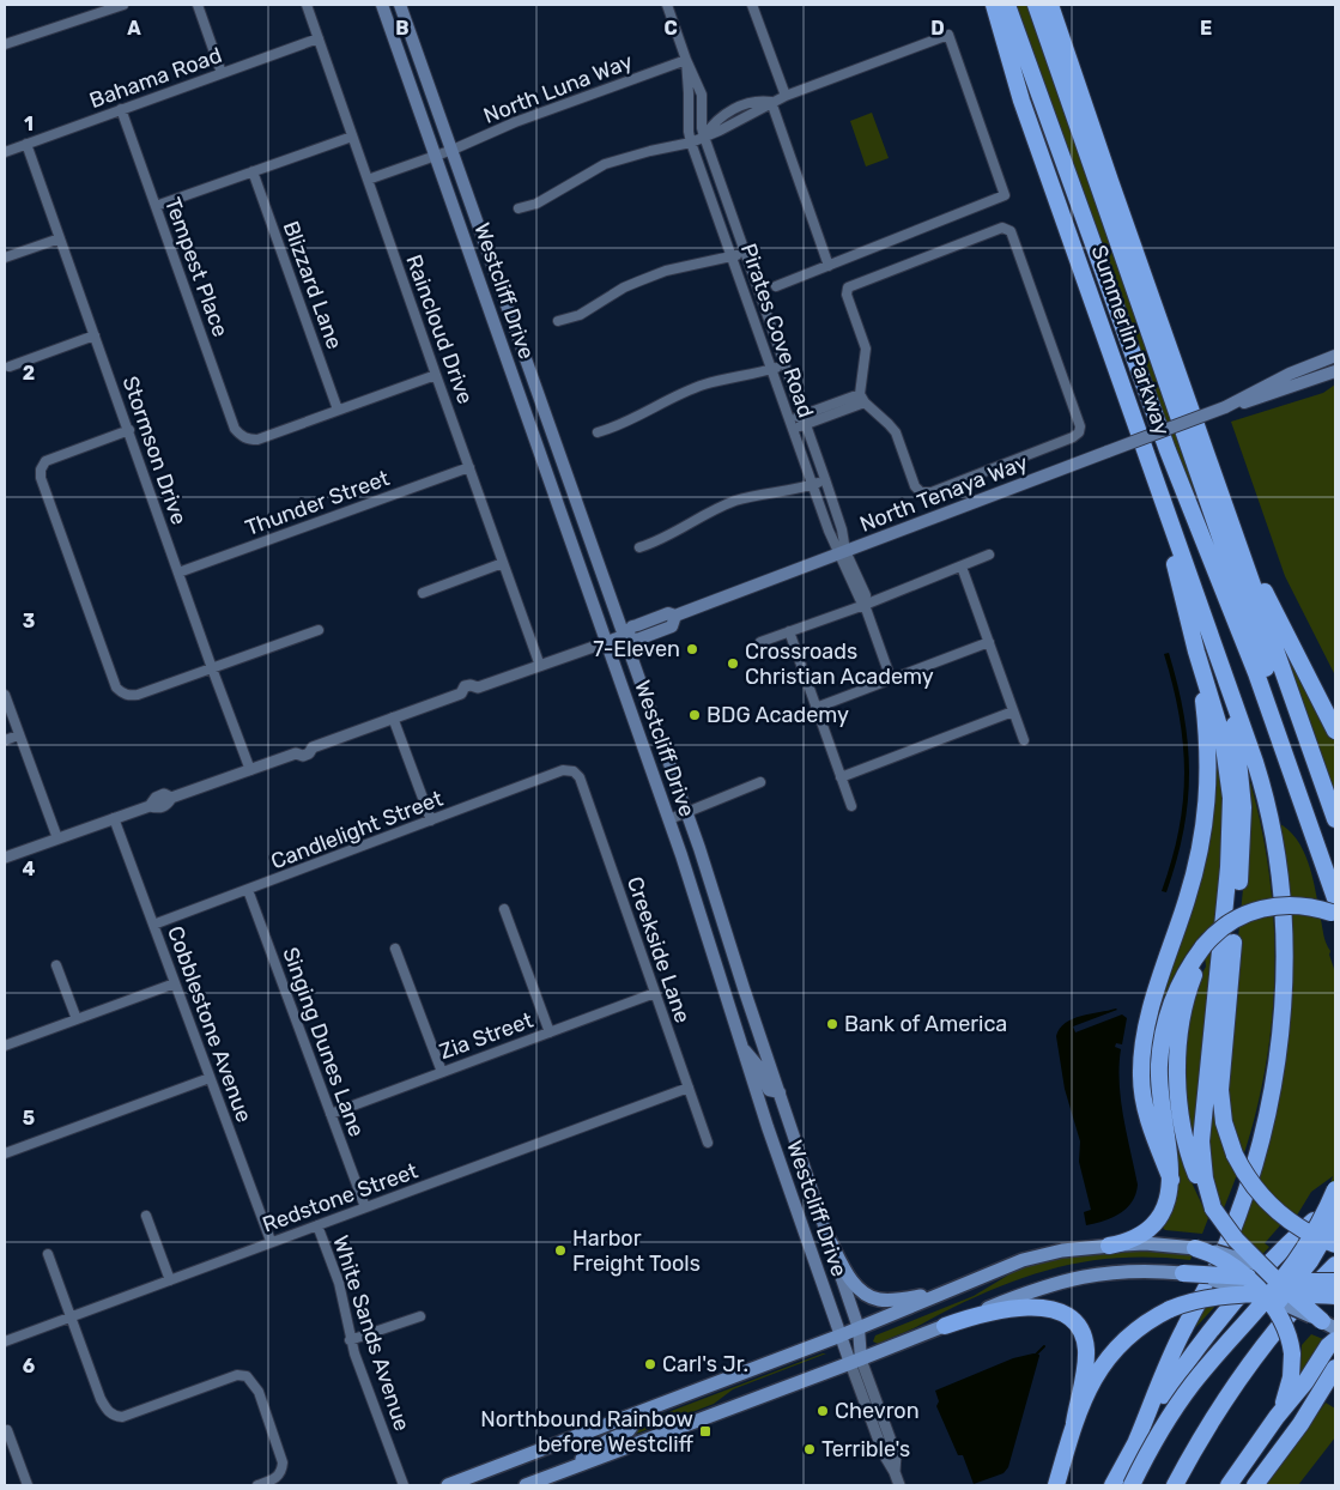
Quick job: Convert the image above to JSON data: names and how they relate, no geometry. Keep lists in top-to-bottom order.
{
  "streets": {
    "highway": ["Summerlin Parkway"],
    "main road": ["Westcliff Drive", "North Tenaya Way"],
    "street": [
      "Bahama Road",
      "North Luna Way",
      "Tempest Place",
      "Blizzard Lane",
      "Raincloud Drive",
      "Pirates Cove Road",
      "Stormson Drive",
      "Thunder Street",
      "Candlelight Street",
      "Creekside Lane",
      "Cobblestone Avenue",
      "Zia Street",
      "Singing Dunes Lane",
      "Redstone Street",
      "White Sands Avenue"
    ]
  },
  "crossings": [
    ["Bahama Road", "Tempest Place"],
    ["Bahama Road", "Raincloud Drive"],
    ["Bahama Road", "Stormson Drive"],
    ["North Luna Way", "Westcliff Drive"],
    ["North Luna Way", "Raincloud Drive"],
    ["North Luna Way", "Pirates Cove Road"],
    ["Tempest Place", "Blizzard Lane"],
    ["Westcliff Drive", "North Tenaya Way"],
    ["Raincloud Drive", "Thunder Street"],
    ["Pirates Cove Road", "North Tenaya Way"],
    ["Stormson Drive", "Thunder Street"],
    ["Candlelight Street", "Creekside Lane"],
    ["Candlelight Street", "Cobblestone Avenue"],
    ["Candlelight Street", "Singing Dunes Lane"],
    ["Creekside Lane", "Zia Street"],
    ["Creekside Lane", "Redstone Street"],
    ["Cobblestone Avenue", "Redstone Street"],
    ["Zia Street", "Singing Dunes Lane"],
    ["Singing Dunes Lane", "Redstone Street"],
    ["Redstone Street", "White Sands Avenue"]
  ],
  "places": {
    "other": [
      "7-Eleven",
      "Crossroads Christian Academy",
      "BDG Academy",
      "Bank of America",
      "Harbor Freight Tools",
      "Carl's Jr.",
      "Chevron",
      "Terrible's"
    ],
    "transit": ["Northbound Rainbow before Westcliff"]
  },
  "grid": {
    "columns": [
      "A",
      "B",
      "C",
      "D",
      "E"
    ],
    "rows": [
      "1",
      "2",
      "3",
      "4",
      "5",
      "6"
    ]
  }
}
